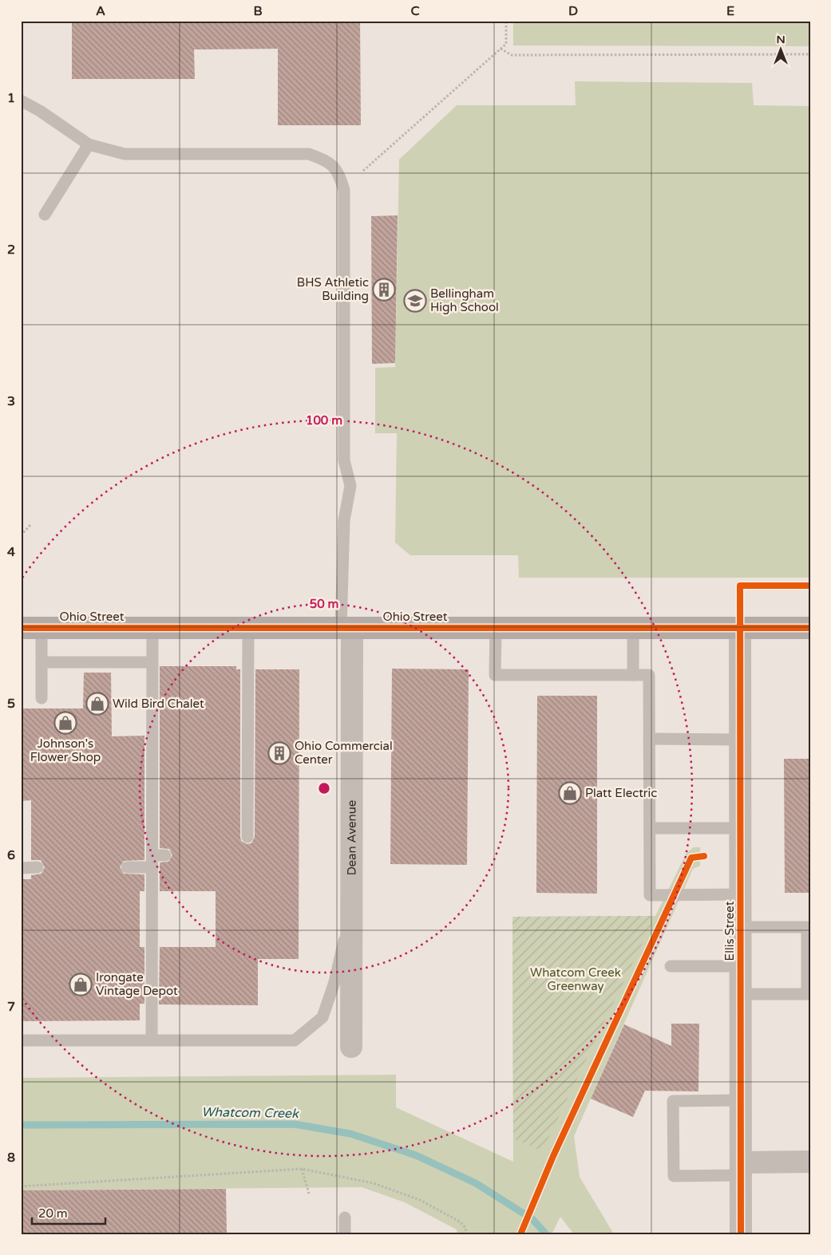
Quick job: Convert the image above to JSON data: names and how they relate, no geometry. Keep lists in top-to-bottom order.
{
  "streets": {
    "street": ["Ohio Street", "Dean Avenue", "Ellis Street"]
  },
  "crossings": [
    ["Ohio Street", "Dean Avenue"],
    ["Ohio Street", "Ellis Street"]
  ],
  "water": ["Whatcom Creek"],
  "parks": ["Whatcom Creek Greenway"],
  "places": {
    "building": ["BHS Athletic Building", "Ohio Commercial Center"],
    "school or university": ["Bellingham High School"],
    "shop": [
      "Wild Bird Chalet",
      "Johnson's Flower Shop",
      "Platt Electric",
      "Irongate Vintage Depot"
    ]
  },
  "scale_bar": "20 m",
  "north": "top",
  "grid": {
    "columns": [
      "A",
      "B",
      "C",
      "D",
      "E"
    ],
    "rows": [
      "1",
      "2",
      "3",
      "4",
      "5",
      "6",
      "7",
      "8"
    ]
  },
  "rings": ["100 m", "50 m"]
}
